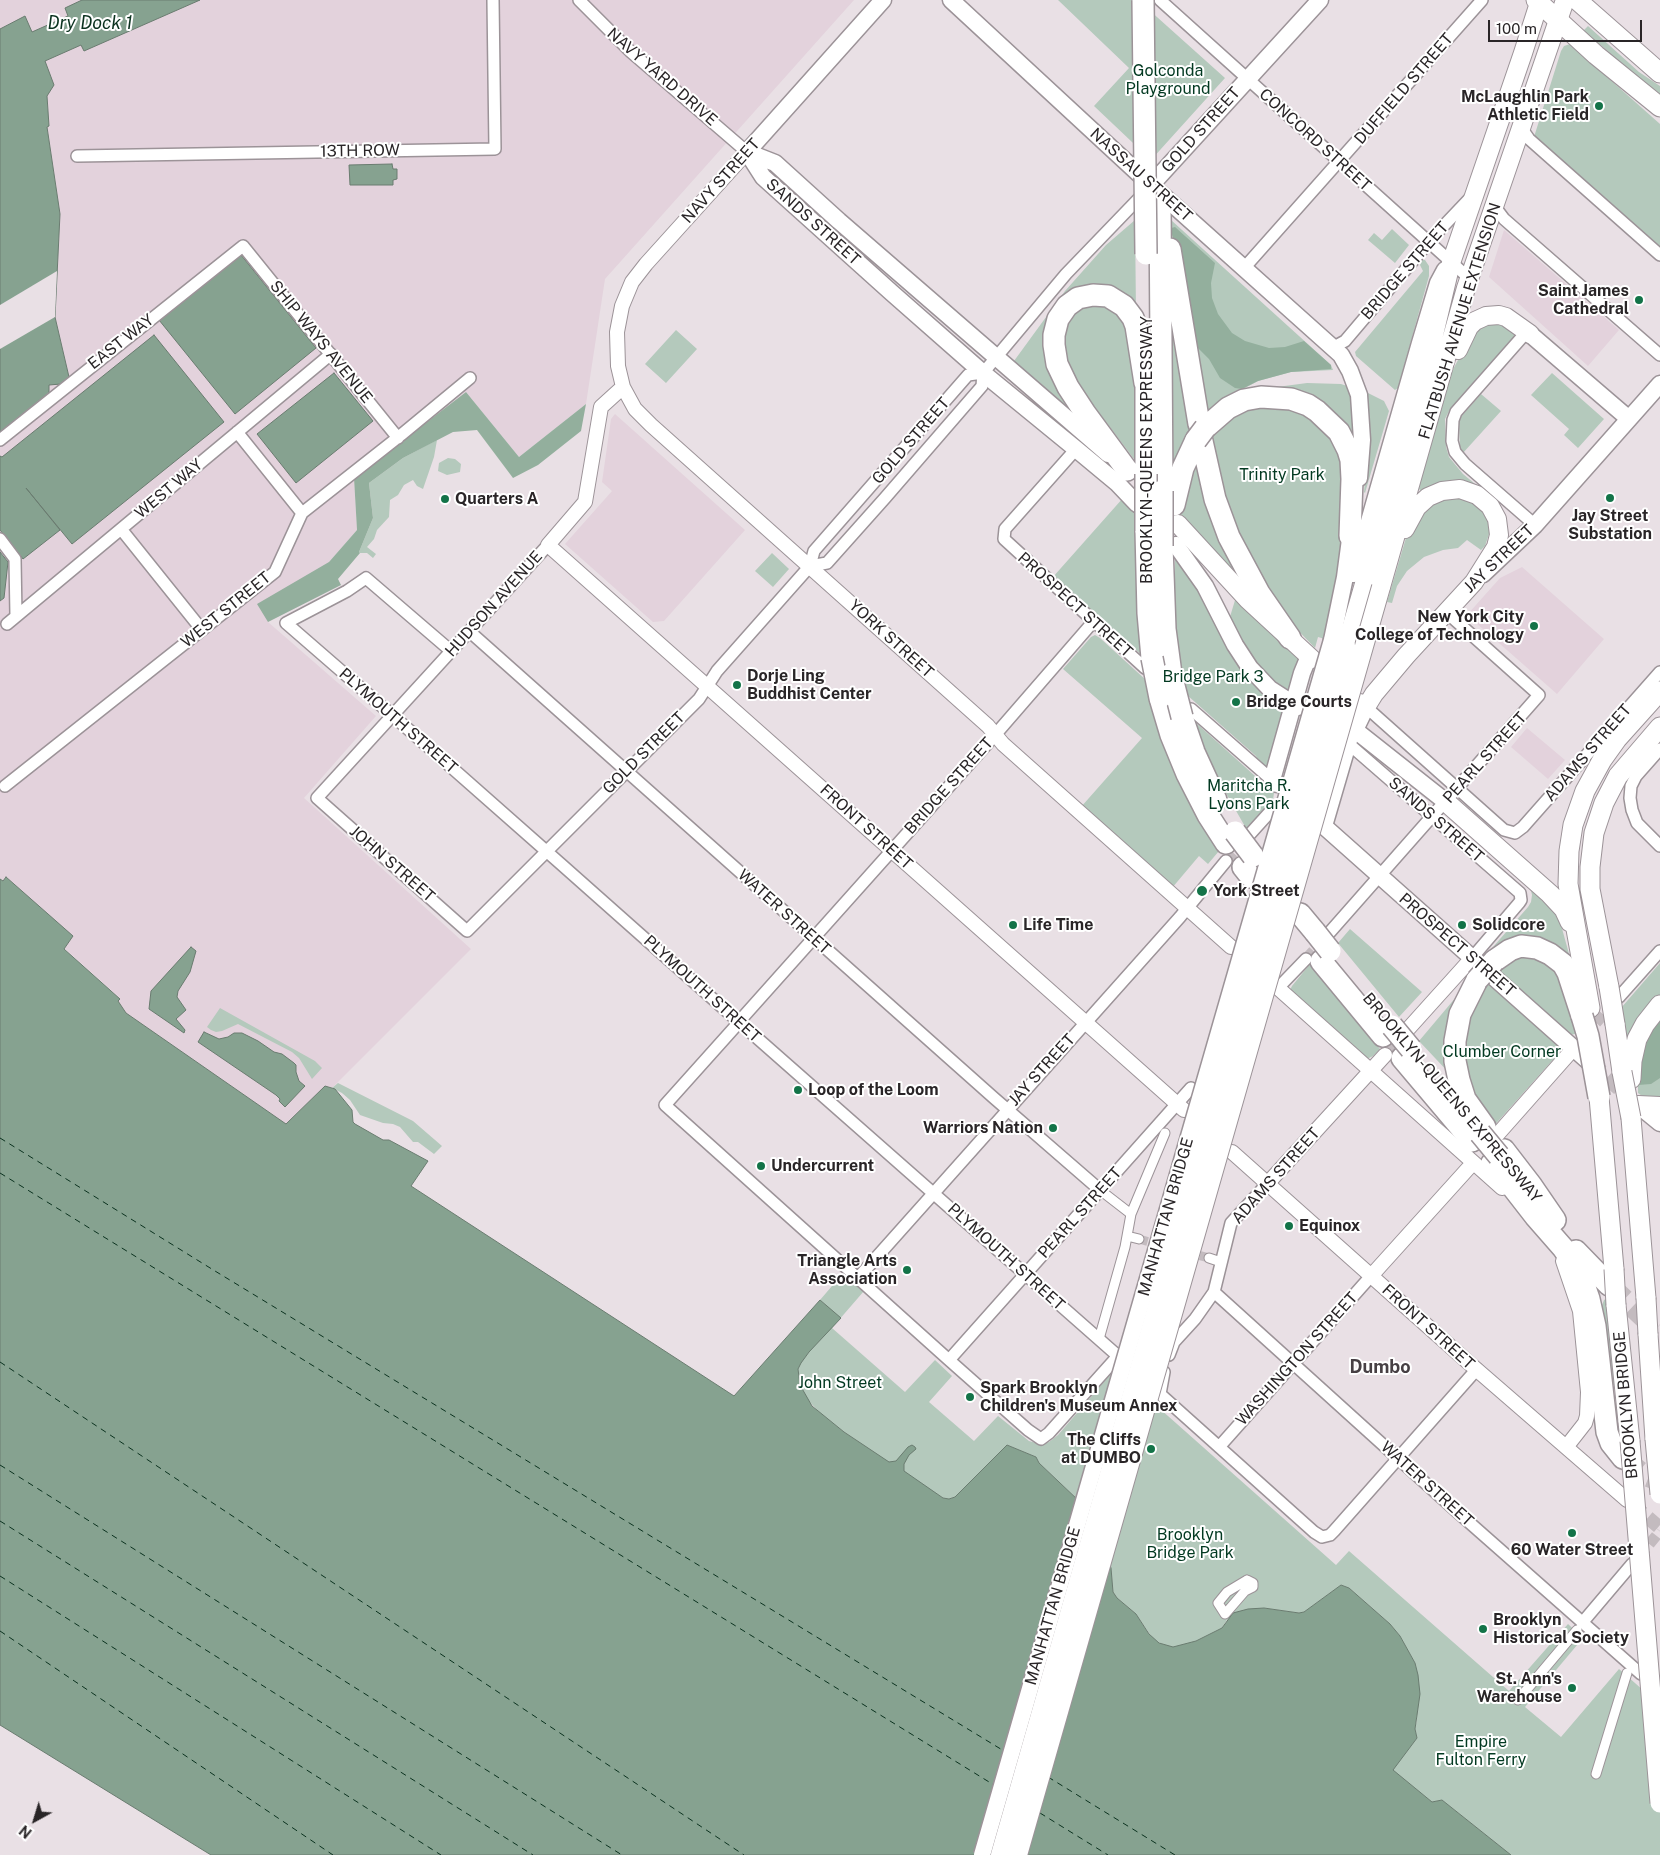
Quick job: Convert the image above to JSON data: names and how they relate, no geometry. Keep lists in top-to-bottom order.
{
  "streets": {
    "highway": ["BROOKLYN-QUEENS EXPRESSWAY", "BROOKLYN BRIDGE"],
    "main road": [
      "GOLD STREET",
      "NASSAU STREET",
      "NAVY STREET",
      "SANDS STREET",
      "FLATBUSH AVENUE EXTENSION",
      "JAY STREET",
      "PROSPECT STREET",
      "MANHATTAN BRIDGE"
    ],
    "street": [
      "NAVY YARD DRIVE",
      "DUFFIELD STREET",
      "CONCORD STREET",
      "13TH ROW",
      "BRIDGE STREET",
      "EAST WAY",
      "SHIP WAYS AVENUE",
      "WEST WAY",
      "HUDSON AVENUE",
      "WEST STREET",
      "YORK STREET",
      "PLYMOUTH STREET",
      "ADAMS STREET",
      "PEARL STREET",
      "FRONT STREET",
      "JOHN STREET",
      "WATER STREET",
      "WASHINGTON STREET"
    ]
  },
  "crossings": [
    ["NAVY YARD DRIVE", "NAVY STREET"],
    ["NAVY YARD DRIVE", "SANDS STREET"],
    ["DUFFIELD STREET", "CONCORD STREET"],
    ["DUFFIELD STREET", "NASSAU STREET"],
    ["GOLD STREET", "CONCORD STREET"],
    ["GOLD STREET", "NASSAU STREET"],
    ["GOLD STREET", "SANDS STREET"],
    ["GOLD STREET", "YORK STREET"],
    ["GOLD STREET", "PLYMOUTH STREET"],
    ["GOLD STREET", "FRONT STREET"],
    ["GOLD STREET", "JOHN STREET"],
    ["GOLD STREET", "WATER STREET"],
    ["CONCORD STREET", "BRIDGE STREET"],
    ["CONCORD STREET", "FLATBUSH AVENUE EXTENSION"],
    ["NASSAU STREET", "BRIDGE STREET"],
    ["NASSAU STREET", "FLATBUSH AVENUE EXTENSION"],
    ["NASSAU STREET", "MANHATTAN BRIDGE"],
    ["NAVY STREET", "SANDS STREET"],
    ["NAVY STREET", "HUDSON AVENUE"],
    ["NAVY STREET", "YORK STREET"],
    ["SANDS STREET", "BROOKLYN-QUEENS EXPRESSWAY"],
    ["SANDS STREET", "JAY STREET"],
    ["SANDS STREET", "PROSPECT STREET"],
    ["SANDS STREET", "ADAMS STREET"],
    ["SANDS STREET", "PEARL STREET"],
    ["BRIDGE STREET", "FLATBUSH AVENUE EXTENSION"],
    ["BRIDGE STREET", "JAY STREET"],
    ["BRIDGE STREET", "PROSPECT STREET"],
    ["BRIDGE STREET", "YORK STREET"],
    ["BRIDGE STREET", "PLYMOUTH STREET"],
    ["BRIDGE STREET", "FRONT STREET"],
    ["BRIDGE STREET", "WATER STREET"],
    ["FLATBUSH AVENUE EXTENSION", "MANHATTAN BRIDGE"],
    ["EAST WAY", "SHIP WAYS AVENUE"],
    ["SHIP WAYS AVENUE", "WEST WAY"],
    ["SHIP WAYS AVENUE", "WEST STREET"],
    ["BROOKLYN-QUEENS EXPRESSWAY", "JAY STREET"],
    ["BROOKLYN-QUEENS EXPRESSWAY", "PROSPECT STREET"],
    ["BROOKLYN-QUEENS EXPRESSWAY", "ADAMS STREET"],
    ["BROOKLYN-QUEENS EXPRESSWAY", "PEARL STREET"],
    ["BROOKLYN-QUEENS EXPRESSWAY", "WASHINGTON STREET"],
    ["JAY STREET", "PROSPECT STREET"],
    ["JAY STREET", "YORK STREET"],
    ["JAY STREET", "PLYMOUTH STREET"],
    ["JAY STREET", "PEARL STREET"],
    ["JAY STREET", "FRONT STREET"],
    ["JAY STREET", "WATER STREET"],
    ["HUDSON AVENUE", "YORK STREET"],
    ["HUDSON AVENUE", "PLYMOUTH STREET"],
    ["HUDSON AVENUE", "FRONT STREET"],
    ["HUDSON AVENUE", "JOHN STREET"],
    ["HUDSON AVENUE", "WATER STREET"],
    ["PROSPECT STREET", "ADAMS STREET"],
    ["PROSPECT STREET", "PEARL STREET"],
    ["PROSPECT STREET", "WASHINGTON STREET"],
    ["PLYMOUTH STREET", "PEARL STREET"],
    ["ADAMS STREET", "FRONT STREET"],
    ["ADAMS STREET", "WATER STREET"],
    ["ADAMS STREET", "WASHINGTON STREET"],
    ["PEARL STREET", "FRONT STREET"],
    ["PEARL STREET", "WATER STREET"],
    ["FRONT STREET", "WASHINGTON STREET"],
    ["WATER STREET", "WASHINGTON STREET"]
  ],
  "districts": ["Dumbo"],
  "water": ["Dry Dock 1"],
  "parks": [
    "Golconda Playground",
    "Trinity Park",
    "Bridge Park 3",
    "Maritcha R. Lyons Park",
    "Clumber Corner",
    "John Street",
    "Brooklyn Bridge Park",
    "Empire Fulton Ferry"
  ],
  "places": [
    "McLaughlin Park Athletic Field",
    "Saint James Cathedral",
    "Jay Street Substation",
    "Quarters A",
    "New York City College of Technology",
    "Dorje Ling Buddhist Center",
    "Bridge Courts",
    "York Street",
    "Life Time",
    "Solidcore",
    "Loop of the Loom",
    "Warriors Nation",
    "Undercurrent",
    "Equinox",
    "Triangle Arts Association",
    "Spark Brooklyn Children's Museum Annex",
    "The Cliffs at DUMBO",
    "60 Water Street",
    "Brooklyn Historical Society",
    "St. Ann's Warehouse"
  ],
  "scale_bar": "100 m",
  "north": "bottom left"
}
